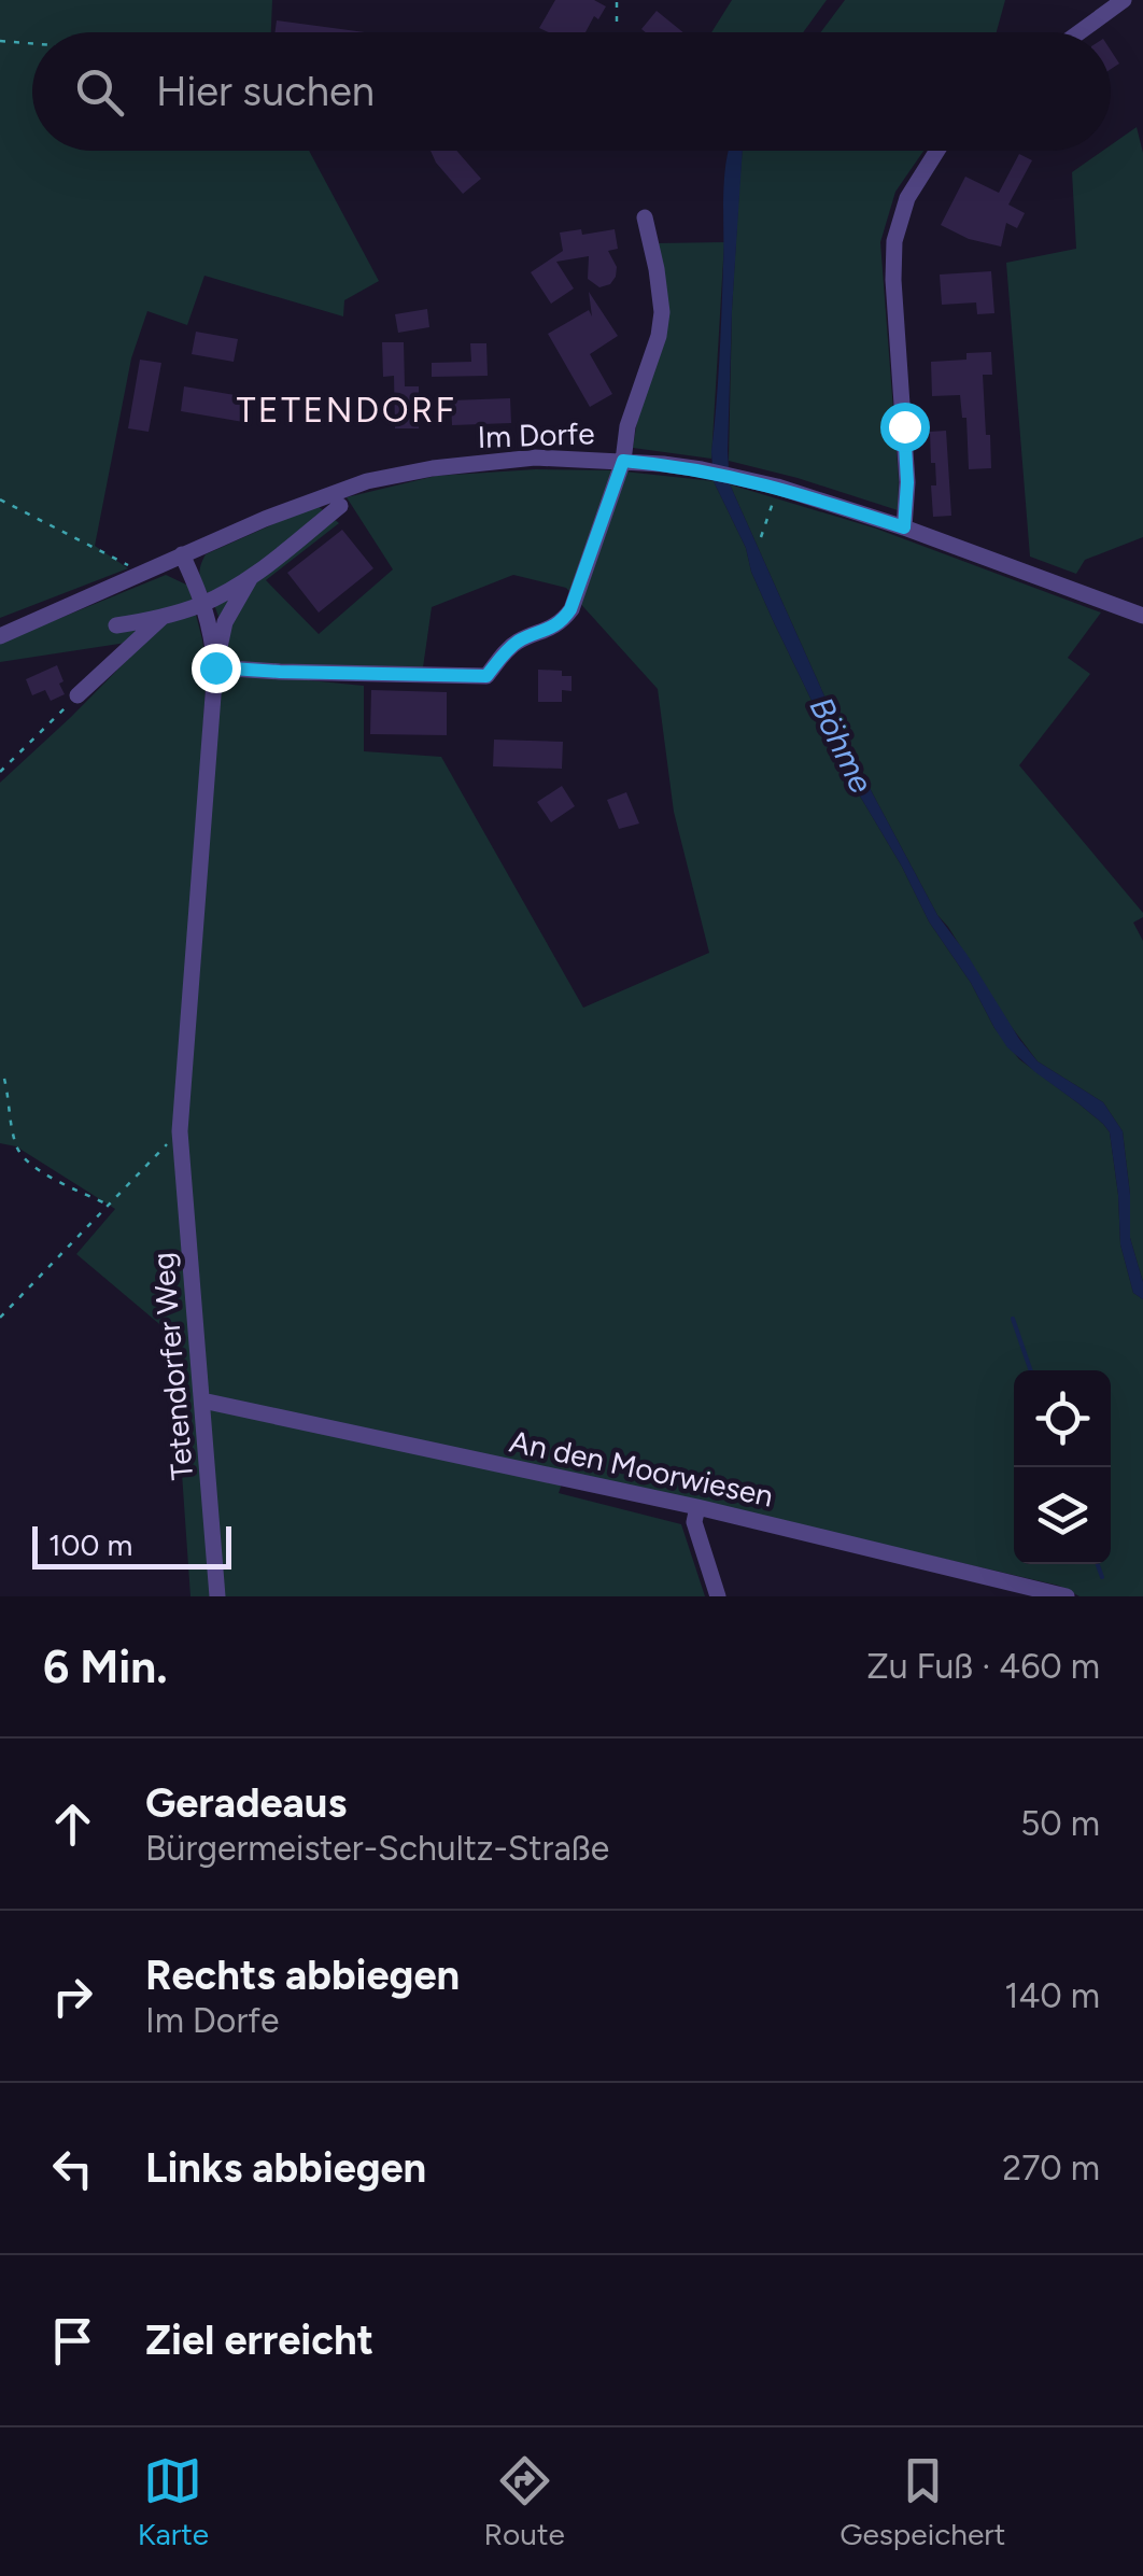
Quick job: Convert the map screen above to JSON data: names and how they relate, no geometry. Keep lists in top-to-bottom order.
{
  "streets": {
    "street": ["Im Dorfe", "Tetendorfer Weg", "An den Moorwiesen"]
  },
  "crossings": [
    ["Tetendorfer Weg", "An den Moorwiesen"]
  ],
  "districts": ["TETENDORF"],
  "water": ["Böhme"],
  "scale_bar": "100 m",
  "page": {
    "search": "Hier suchen",
    "scale": "100 m",
    "heading": ["6 Min.", "Zu Fuß · 460 m"],
    "list": [
      ["Geradeaus", "Bürgermeister-Schultz-Straße", "50 m"],
      ["Rechts abbiegen", "Im Dorfe", "140 m"],
      ["Links abbiegen", "270 m"],
      "Ziel erreicht"
    ],
    "nav": ["Karte", "Route", "Gespeichert"]
  }
}
